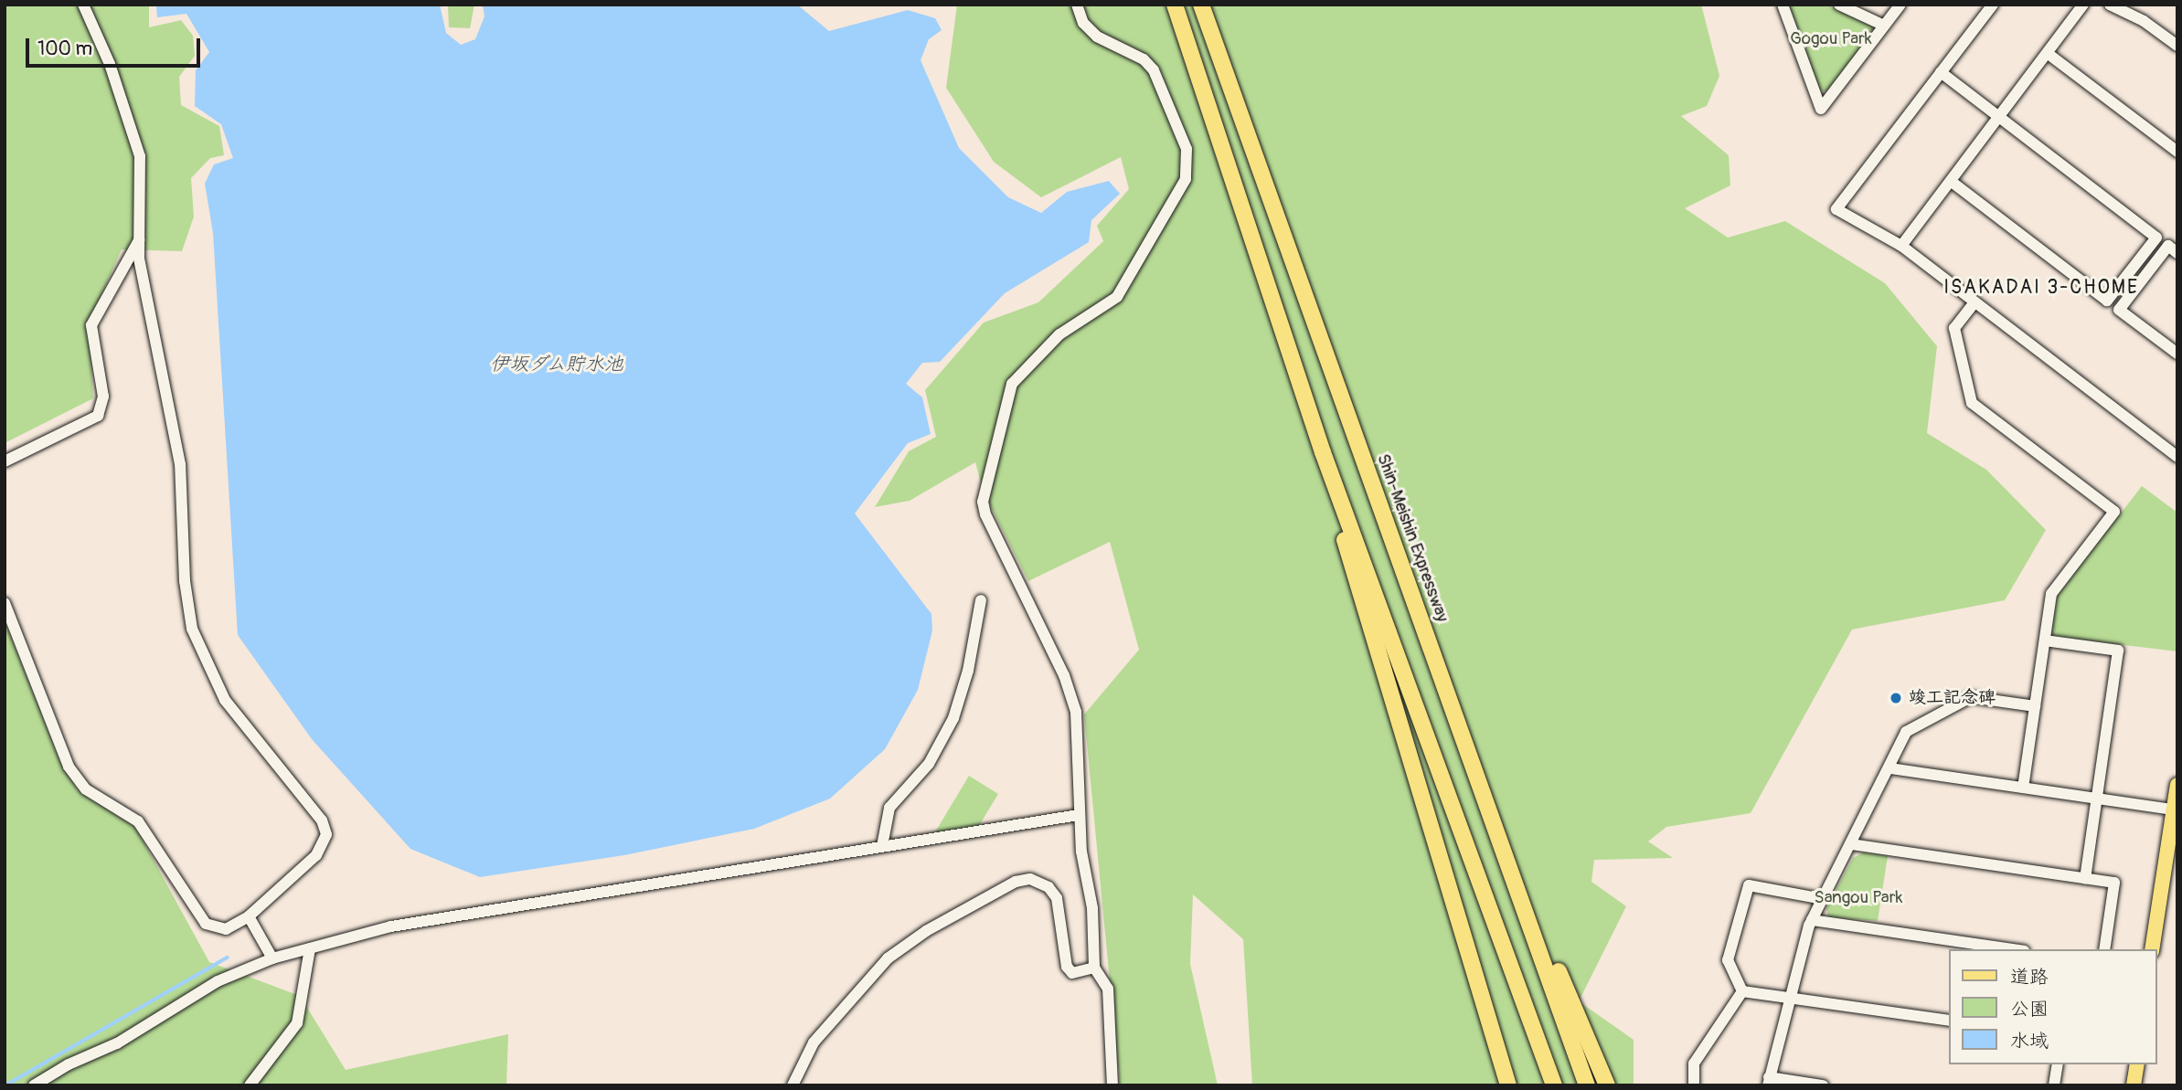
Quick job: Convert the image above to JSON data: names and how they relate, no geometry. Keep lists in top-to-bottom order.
{
  "streets": {
    "highway": ["Shin-Meishin Expressway"]
  },
  "districts": ["ISAKADAI 3-CHOME"],
  "water": ["伊坂ダム貯水池"],
  "parks": ["Gogou Park", "Sangou Park"],
  "places": ["竣工記念碑"],
  "legend": ["道路", "公園", "水域"],
  "scale_bar": "100 m"
}
